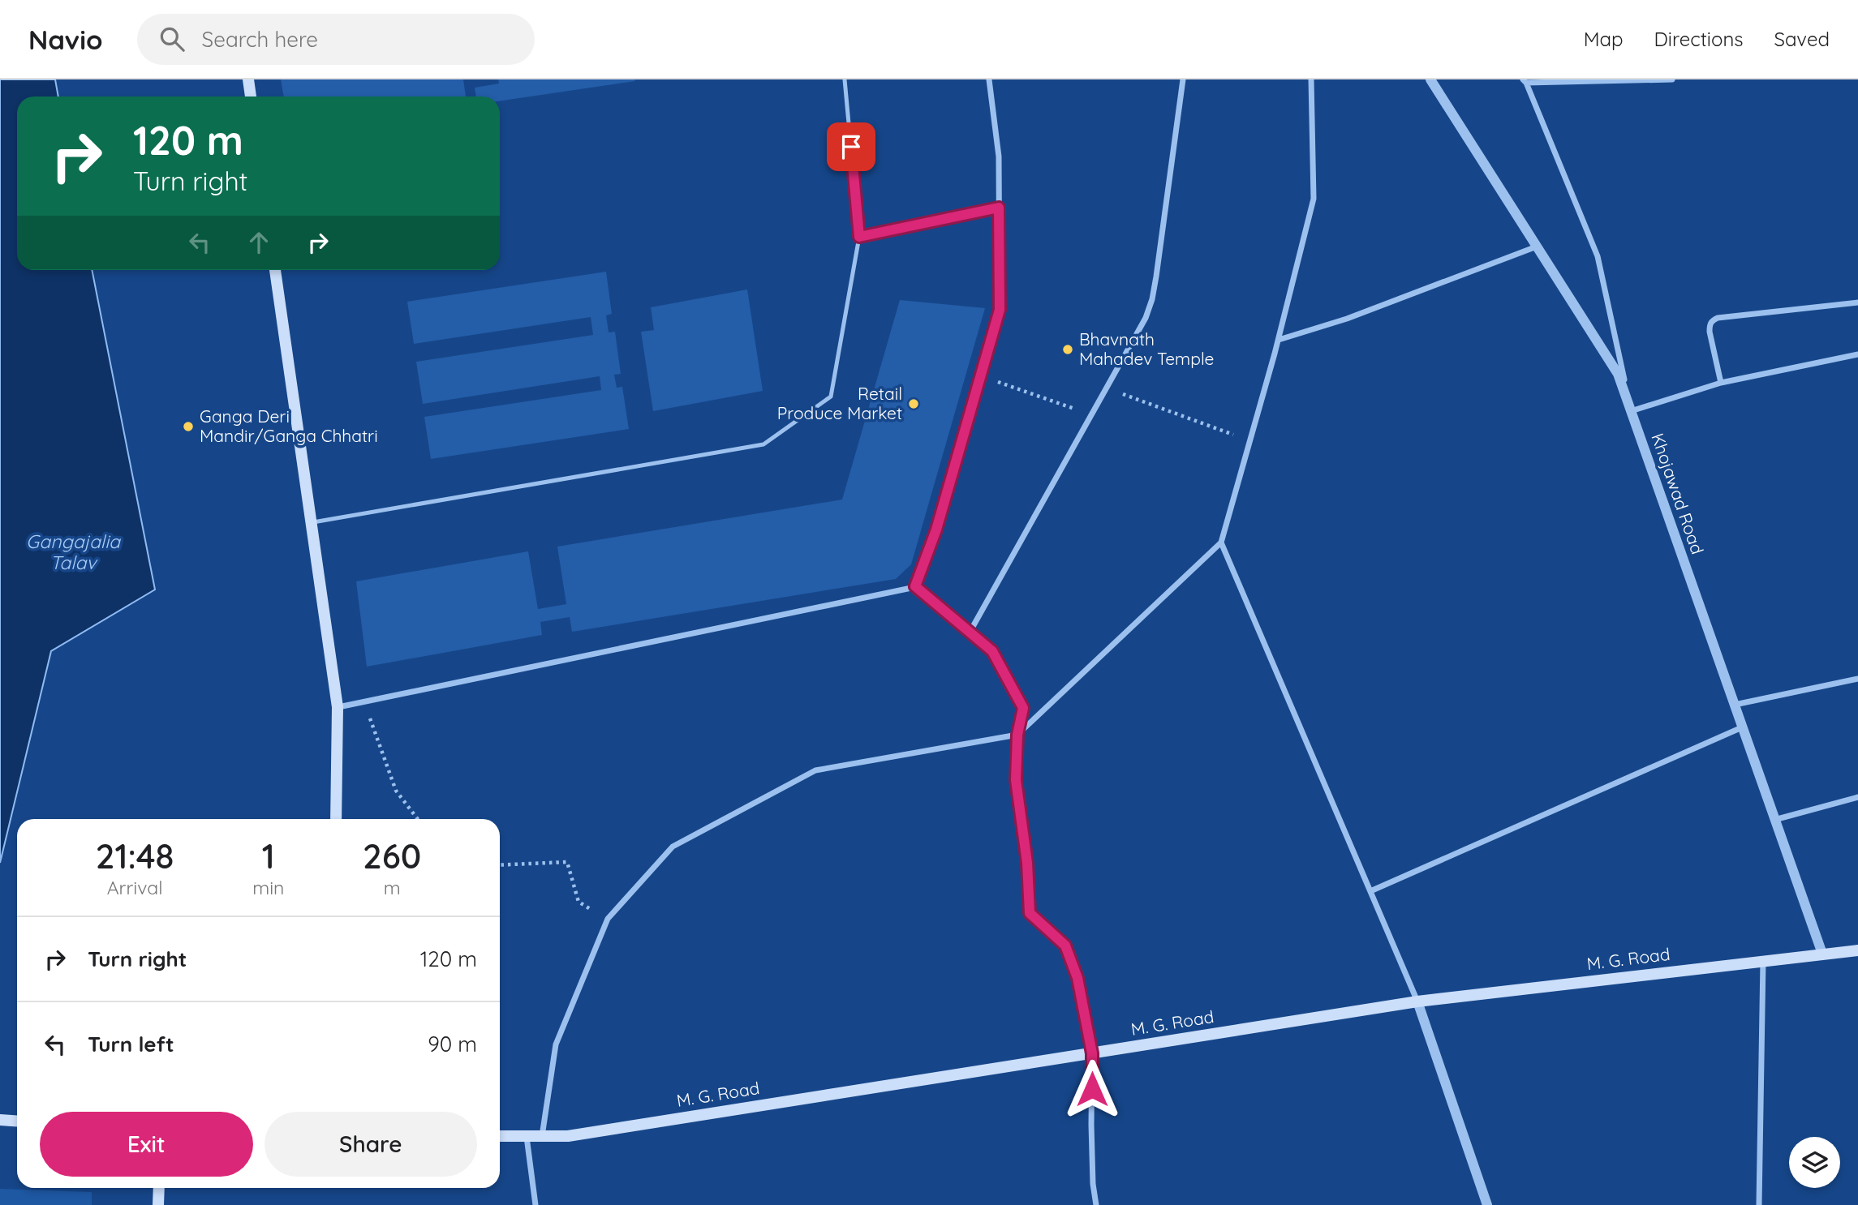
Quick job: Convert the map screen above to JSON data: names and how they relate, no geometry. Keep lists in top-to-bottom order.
{
  "streets": {
    "main road": ["M. G. Road"],
    "street": ["Khojawad Road"]
  },
  "crossings": [
    ["Khojawad Road", "M. G. Road"]
  ],
  "water": ["Gangajalia Talav"],
  "places": ["Bhavnath Mahadev Temple", "Retail Produce Market", "Ganga Deri Mandir/Ganga Chhatri"],
  "page": {
    "header": "Navio",
    "search": "Search here",
    "nav": ["Map", "Directions", "Saved"],
    "turn": ["120 m", "Turn right"],
    "eta": [
      "21:48",
      "Arrival",
      "1",
      "min",
      "260",
      "m"
    ],
    "list": [
      {
        "name": "Turn right",
        "value": "120 m"
      },
      {
        "name": "Turn left",
        "value": "90 m"
      }
    ],
    "buttons": ["Exit", "Share"]
  }
}
